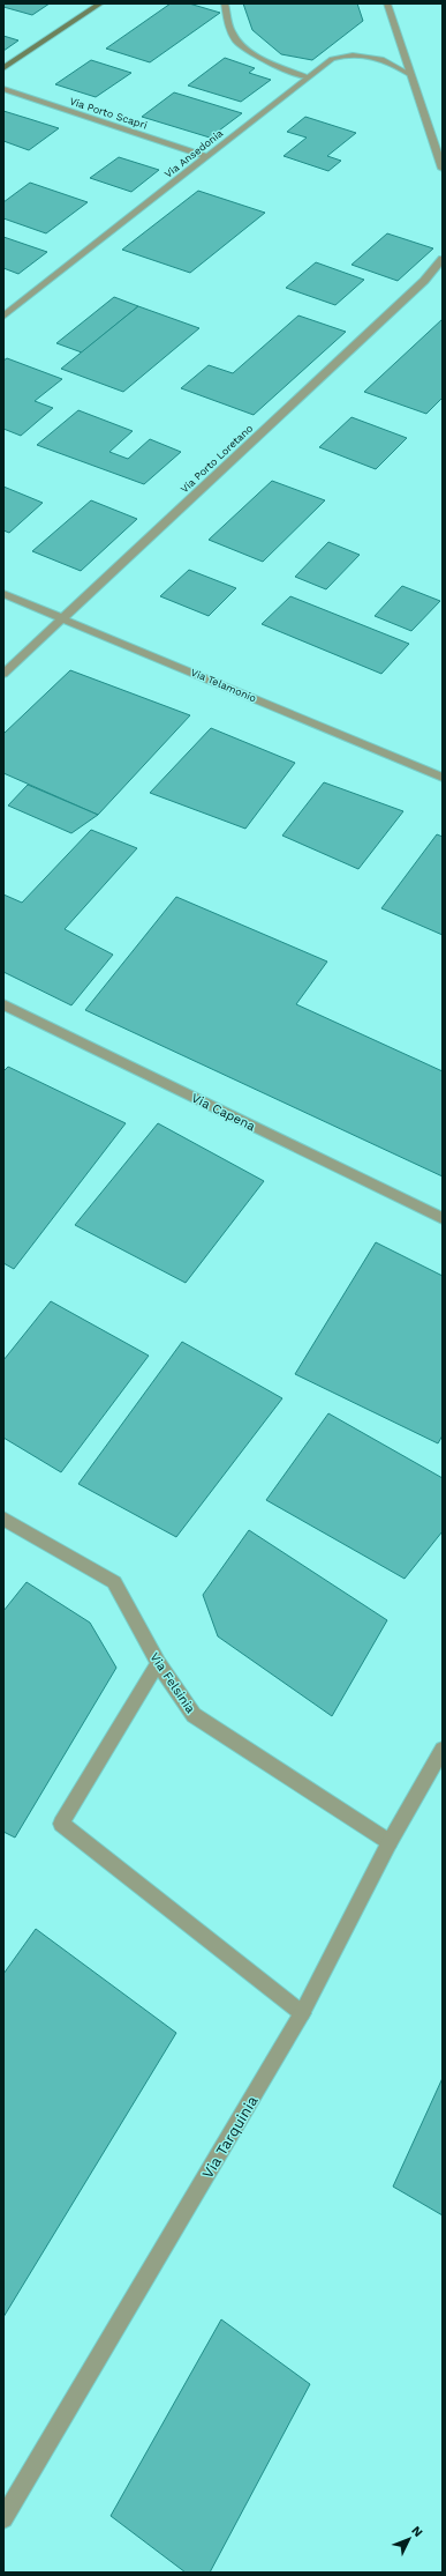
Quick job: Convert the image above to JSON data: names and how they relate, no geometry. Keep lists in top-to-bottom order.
{
  "streets": {
    "street": [
      "Via Porto Scapri",
      "Via Ansedonia",
      "Via Porto Loretano",
      "Via Telamonio",
      "Via Capena",
      "Via Felsinia",
      "Via Tarquinia"
    ]
  },
  "crossings": [
    ["Via Porto Scapri", "Via Ansedonia"],
    ["Via Porto Loretano", "Via Telamonio"],
    ["Via Felsinia", "Via Tarquinia"]
  ],
  "north": "top right"
}
